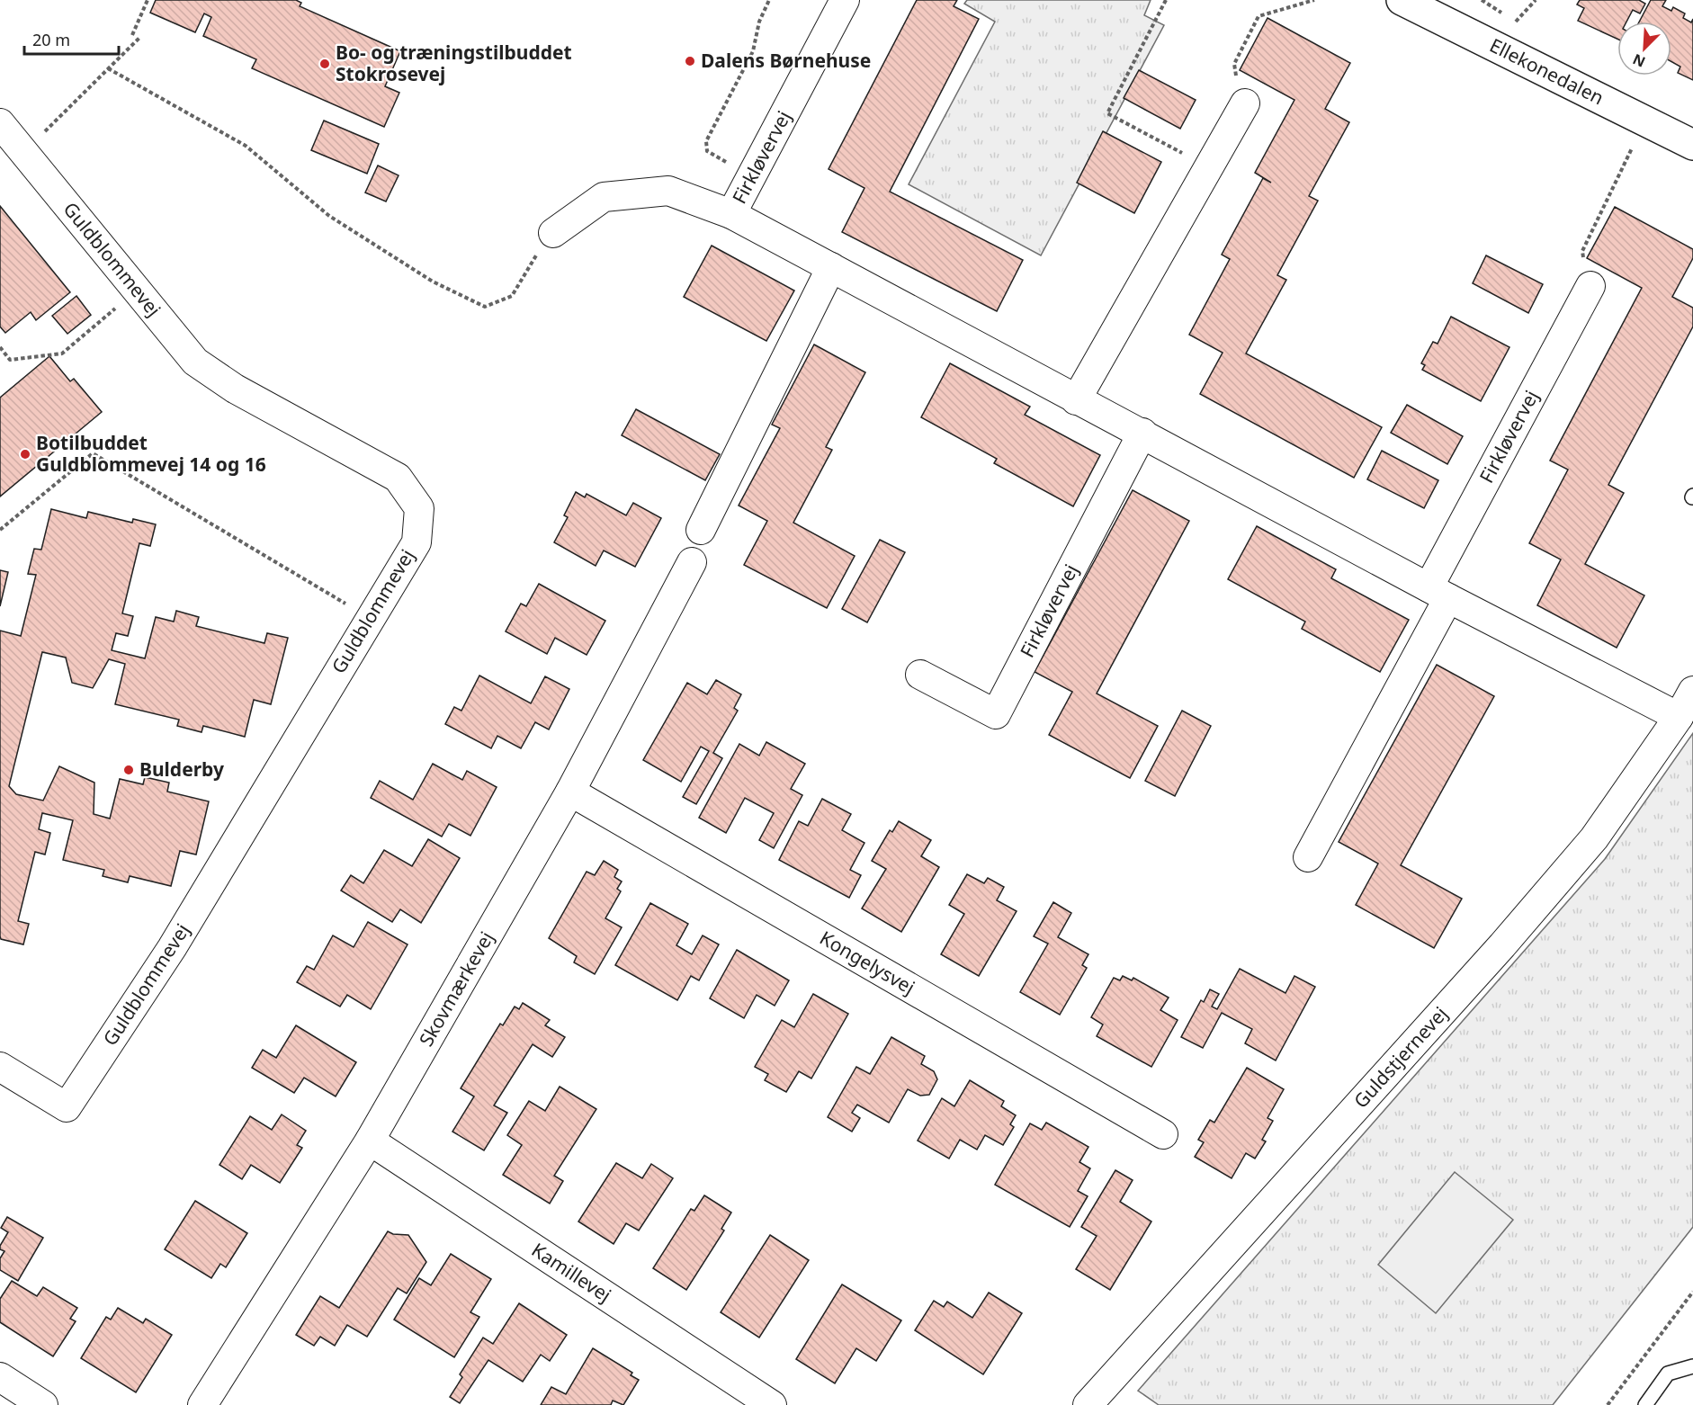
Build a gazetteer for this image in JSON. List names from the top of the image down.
{
  "streets": {
    "street": [
      "Ellekonedalen",
      "Firkløvervej",
      "Guldblommevej",
      "Kongelysvej",
      "Skovmærkevej",
      "Guldstjernevej",
      "Kamillevej"
    ]
  },
  "crossings": [
    ["Firkløvervej", "Guldstjernevej"],
    ["Kongelysvej", "Skovmærkevej"],
    ["Skovmærkevej", "Kamillevej"]
  ],
  "places": [
    "Dalens Børnehuse",
    "Bo- og træningstilbuddet Stokrosevej",
    "Botilbuddet Guldblommevej 14 og 16",
    "Bulderby"
  ],
  "scale_bar": "20 m",
  "north": "bottom left"
}
